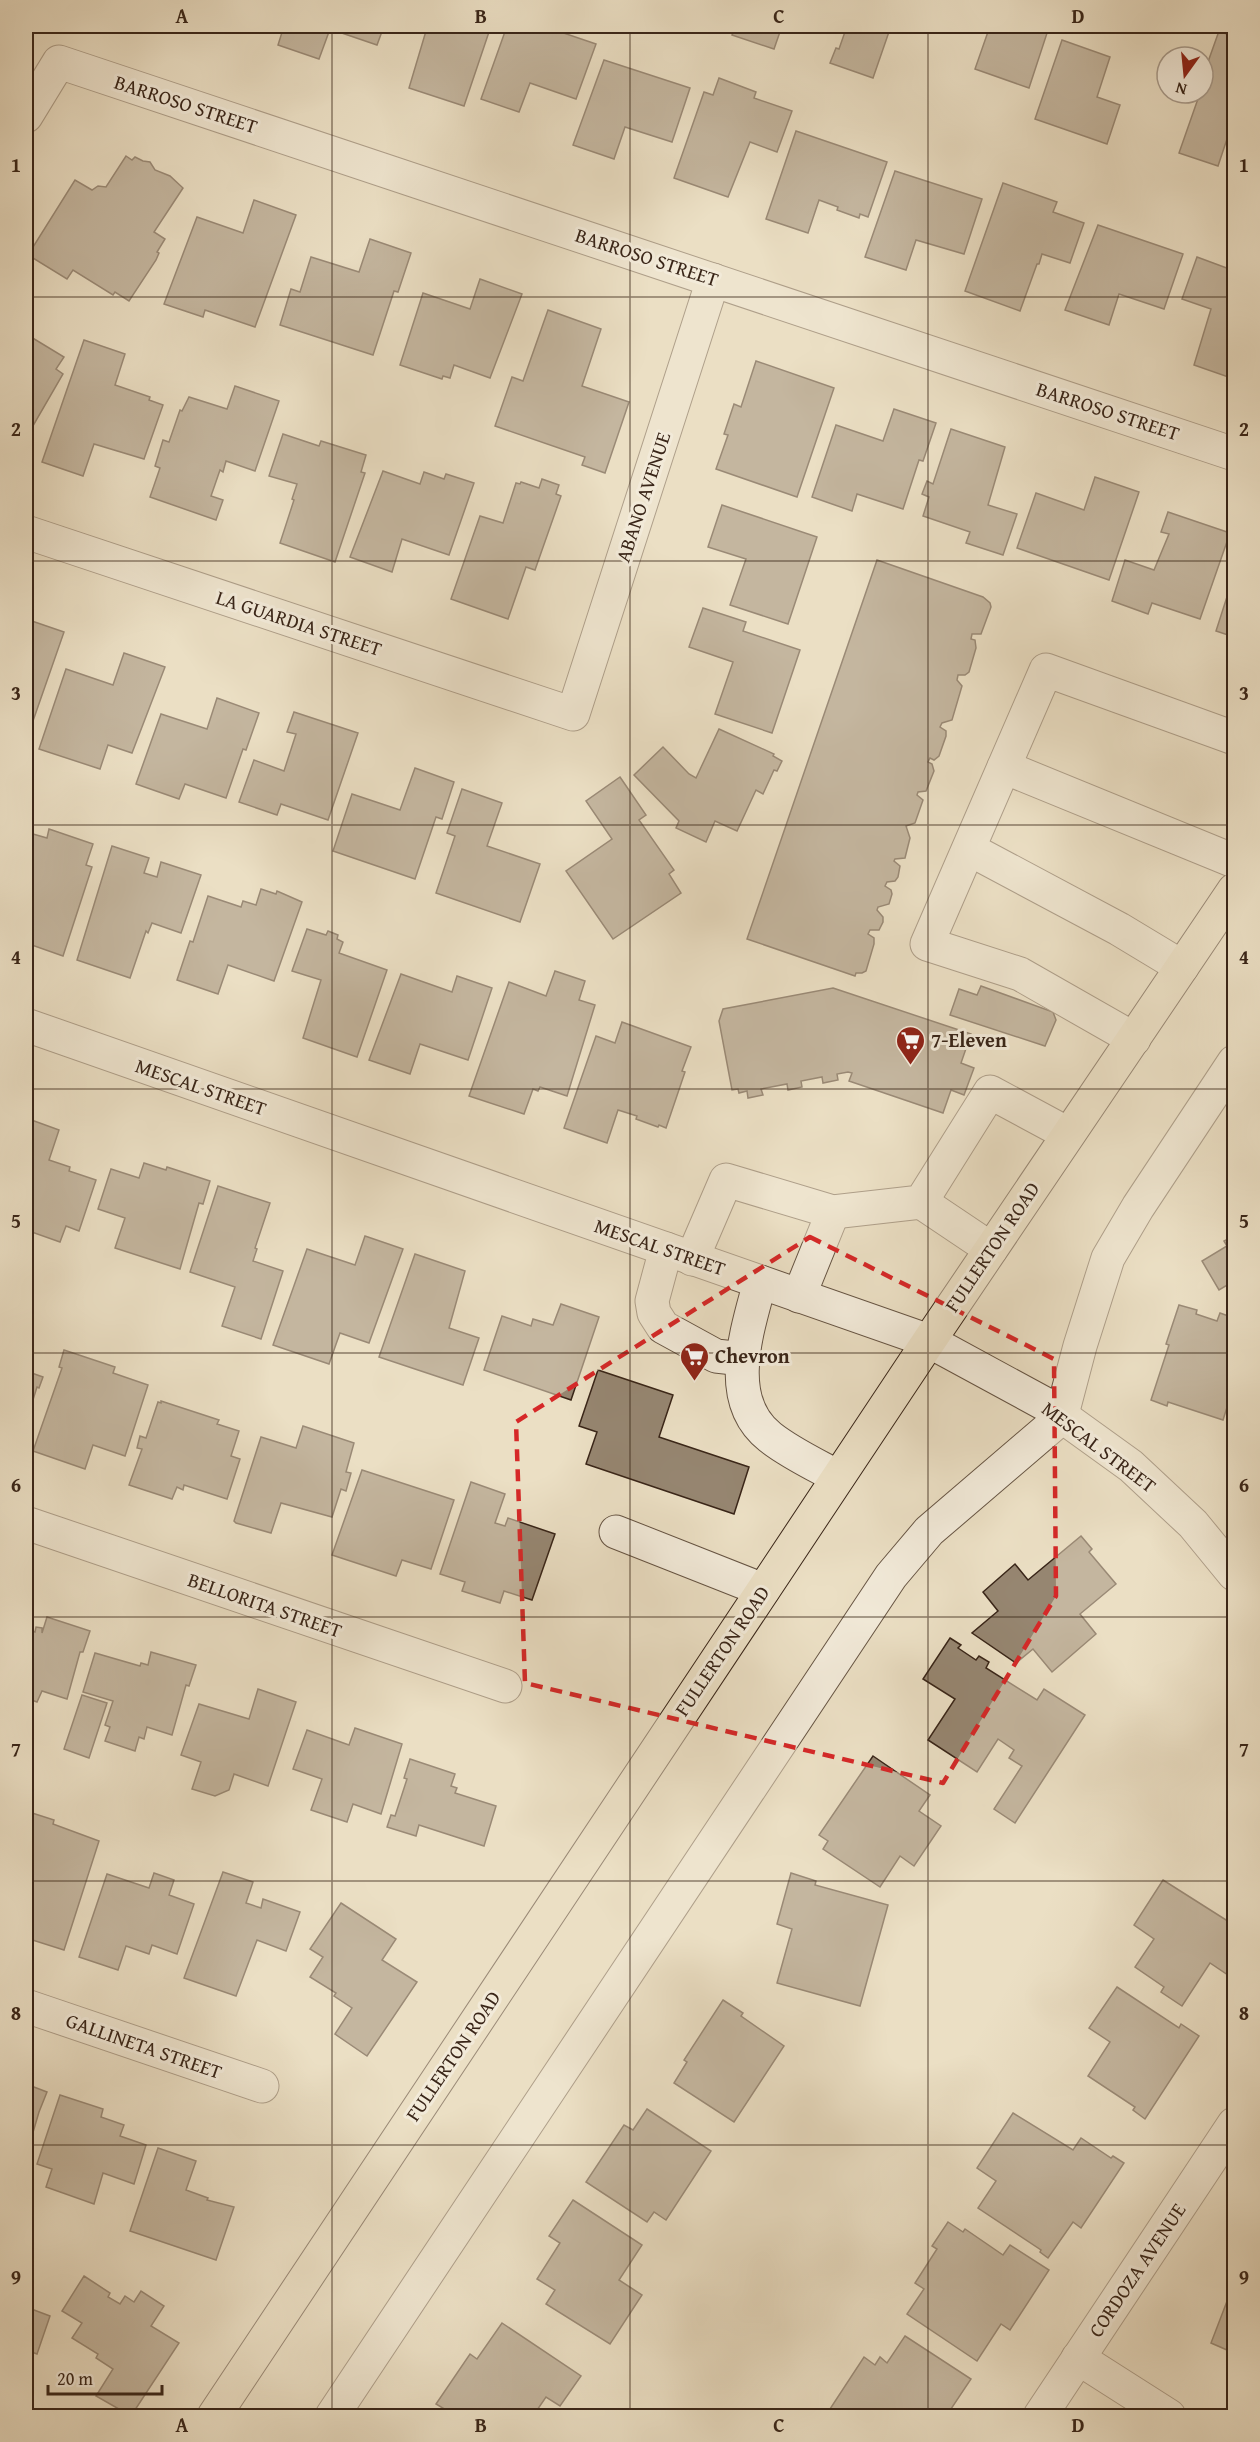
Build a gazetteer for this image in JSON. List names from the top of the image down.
{
  "streets": {
    "main road": ["FULLERTON ROAD"],
    "street": [
      "BARROSO STREET",
      "ABANO AVENUE",
      "LA GUARDIA STREET",
      "MESCAL STREET",
      "BELLORITA STREET",
      "GALLINETA STREET",
      "CORDOZA AVENUE"
    ]
  },
  "crossings": [
    ["BARROSO STREET", "ABANO AVENUE"],
    ["ABANO AVENUE", "LA GUARDIA STREET"],
    ["MESCAL STREET", "FULLERTON ROAD"]
  ],
  "places": {
    "supermarket": ["7-Eleven", "Chevron"]
  },
  "scale_bar": "20 m",
  "north": "bottom",
  "grid": {
    "columns": [
      "A",
      "B",
      "C",
      "D"
    ],
    "rows": [
      "1",
      "2",
      "3",
      "4",
      "5",
      "6",
      "7",
      "8",
      "9"
    ]
  }
}
